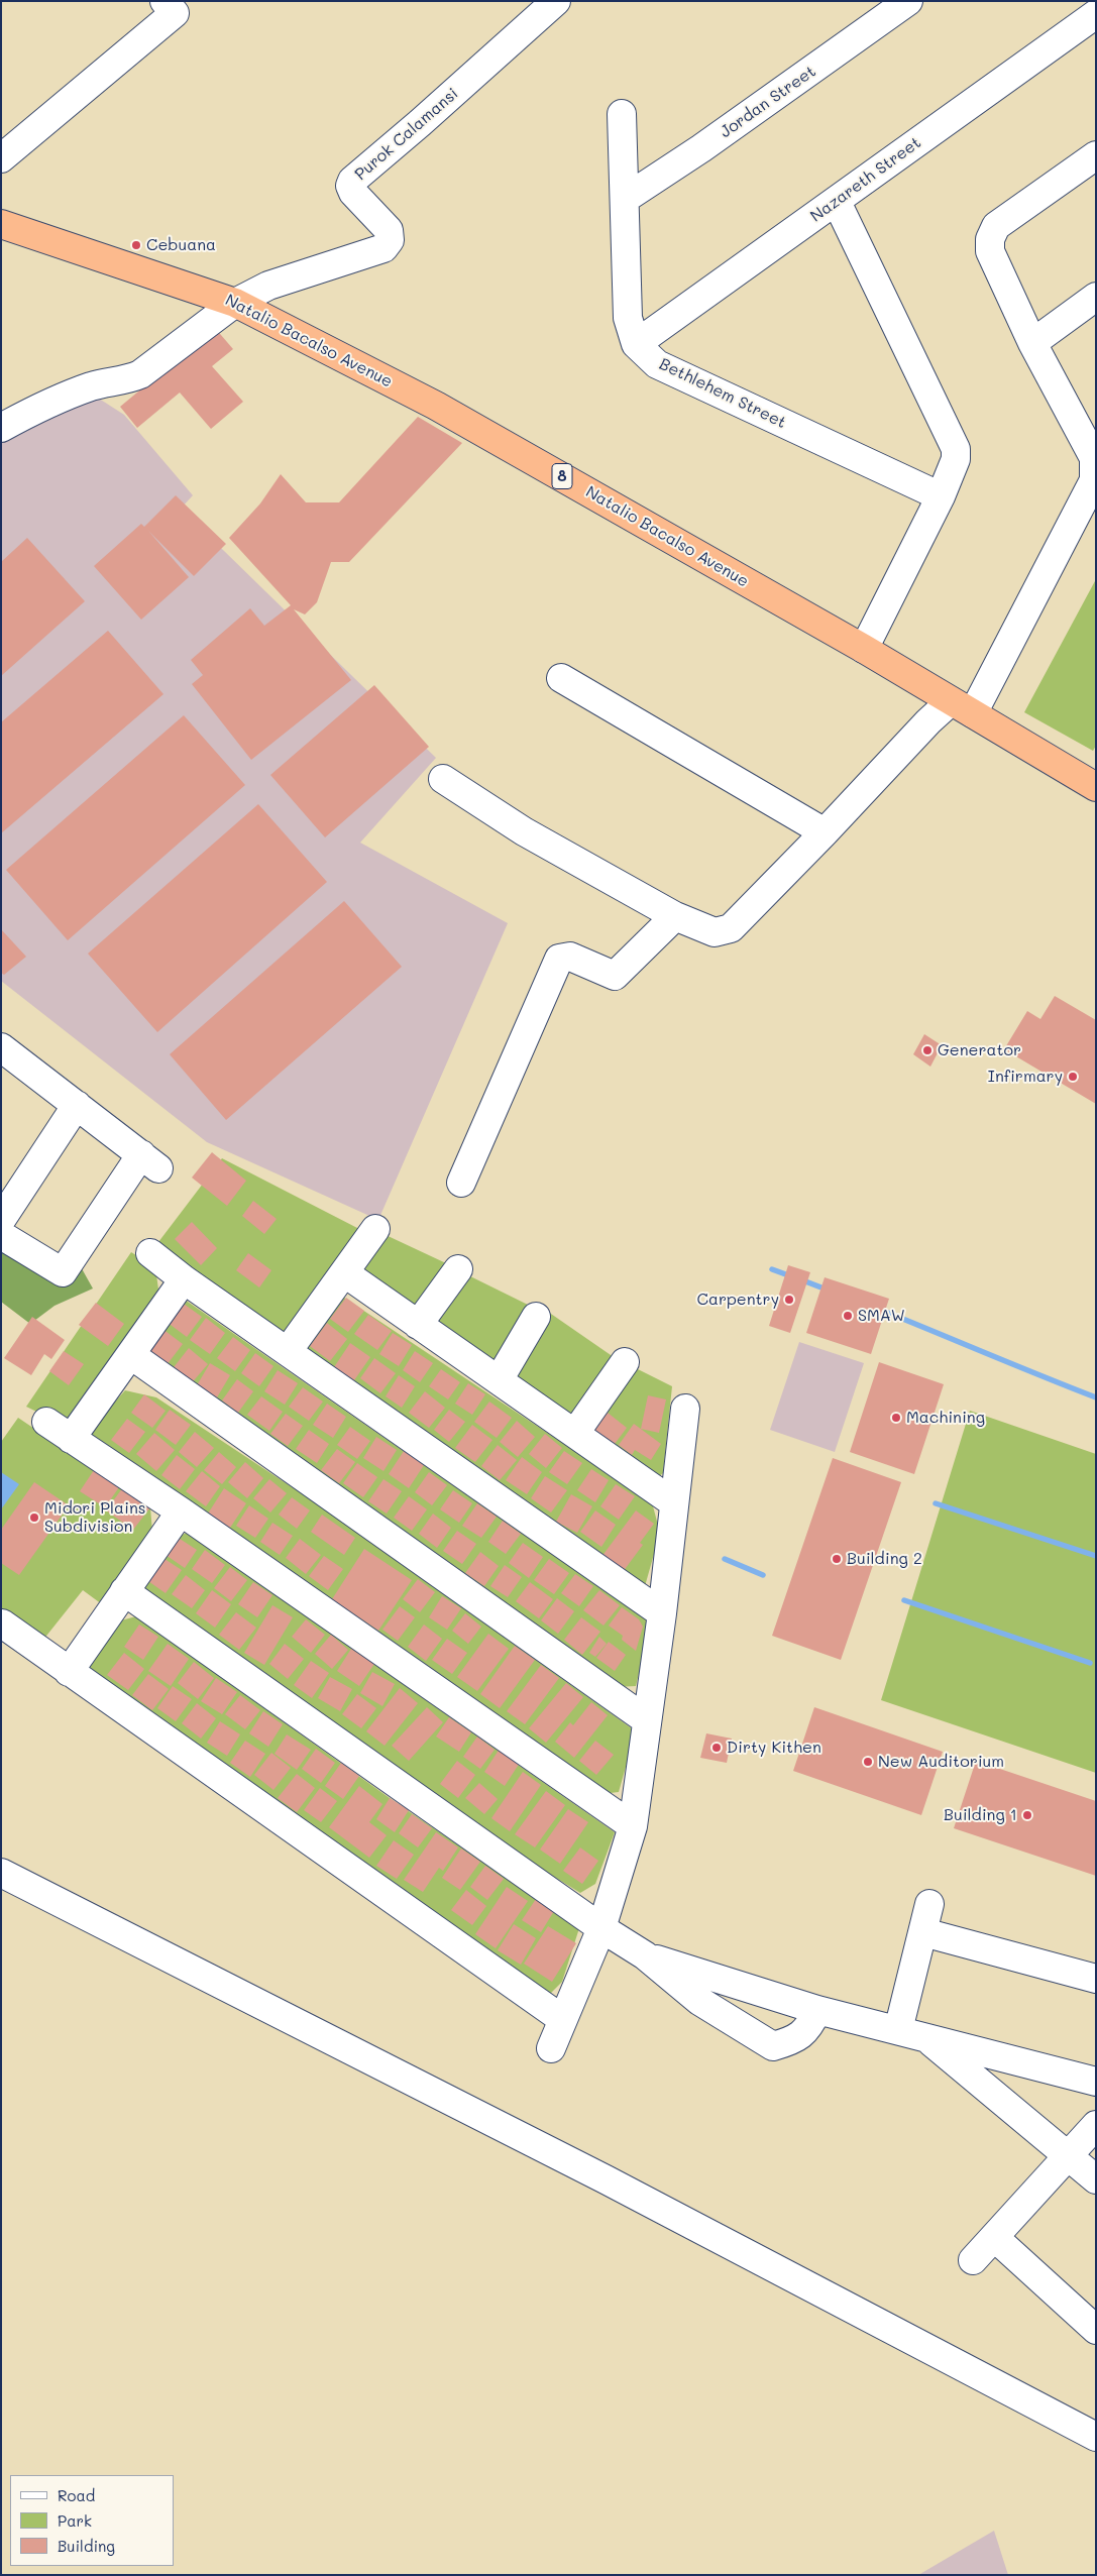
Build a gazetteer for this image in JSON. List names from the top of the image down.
{
  "streets": {
    "highway": ["Natalio Bacalso Avenue", "8"],
    "street": [
      "Jordan Street",
      "Purok Calamansi",
      "Nazareth Street",
      "Bethlehem Street"
    ]
  },
  "crossings": [
    ["Jordan Street", "Bethlehem Street"],
    ["Purok Calamansi", "Natalio Bacalso Avenue"],
    ["Nazareth Street", "Bethlehem Street"]
  ],
  "places": [
    "Cebuana",
    "Generator",
    "Infirmary",
    "Carpentry",
    "SMAW",
    "Machining",
    "Midori Plains Subdivision",
    "Building 2",
    "Dirty Kithen",
    "New Auditorium",
    "Building 1"
  ],
  "legend": ["Road", "Park", "Building"]
}
